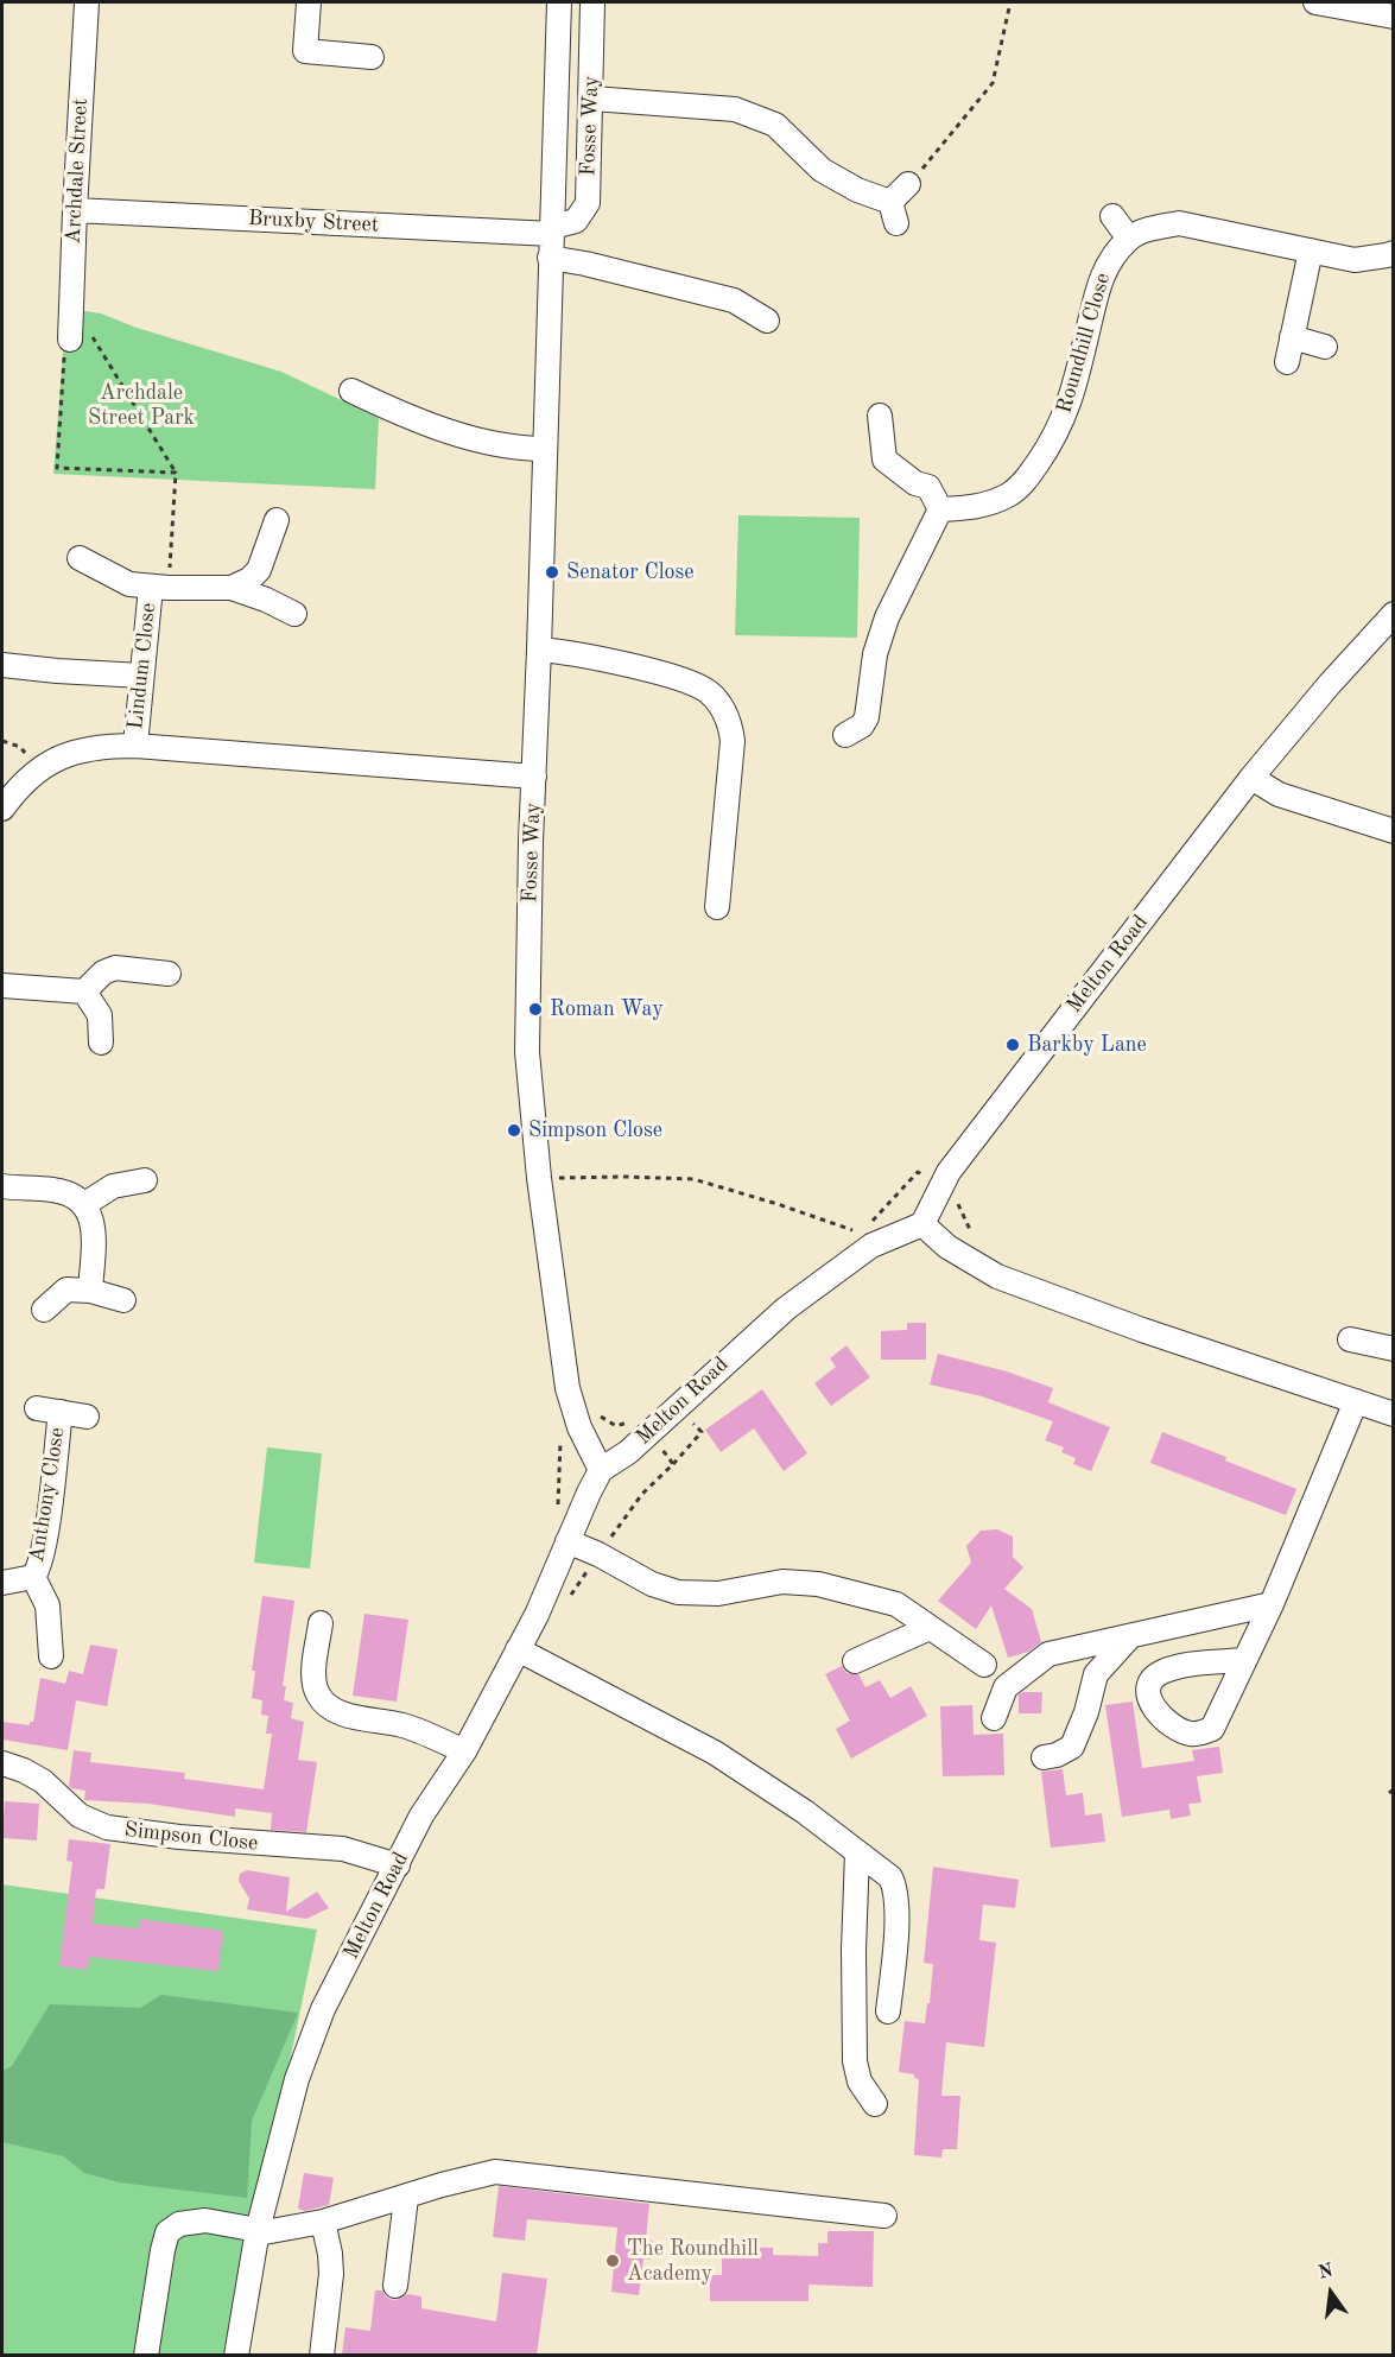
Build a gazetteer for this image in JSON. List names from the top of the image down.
{
  "streets": {
    "street": [
      "Fosse Way",
      "Archdale Street",
      "Bruxby Street",
      "Roundhill Close",
      "Lindum Close",
      "Melton Road",
      "Anthony Close",
      "Simpson Close"
    ]
  },
  "crossings": [
    ["Fosse Way", "Bruxby Street"],
    ["Fosse Way", "Melton Road"],
    ["Archdale Street", "Bruxby Street"],
    ["Melton Road", "Simpson Close"]
  ],
  "parks": ["Archdale Street Park"],
  "places": [
    "Senator Close",
    "Roman Way",
    "Barkby Lane",
    "Simpson Close",
    "The Roundhill Academy"
  ],
  "north": "top"
}
